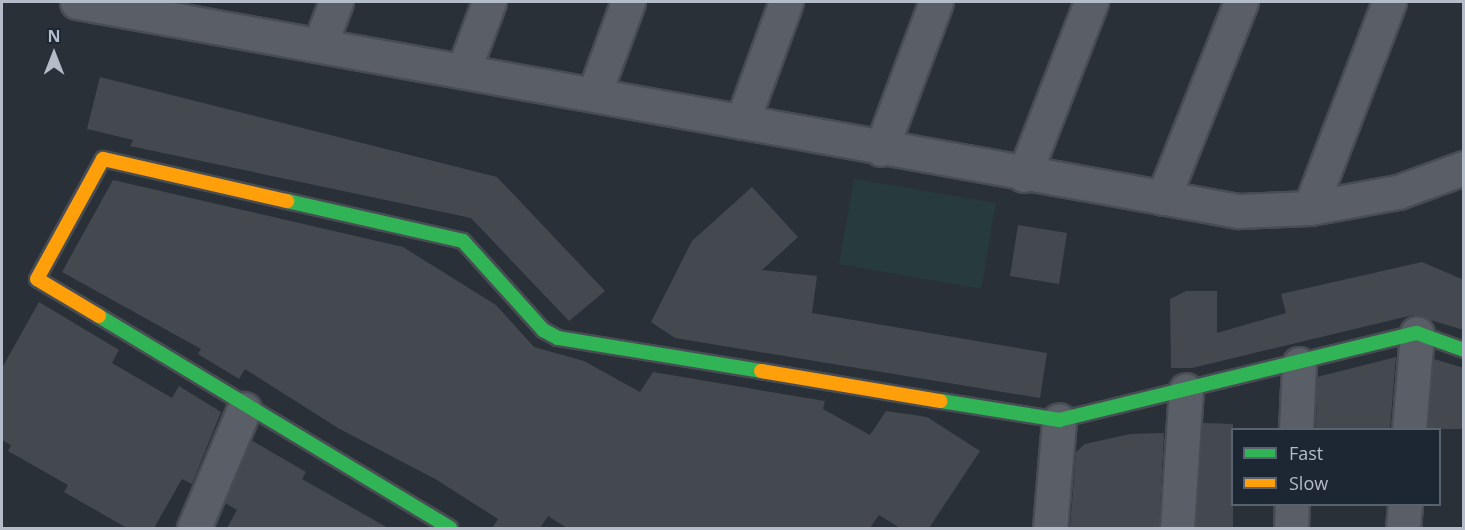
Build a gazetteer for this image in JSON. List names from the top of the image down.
{
  "legend": ["Fast", "Slow"],
  "north": "top"
}
